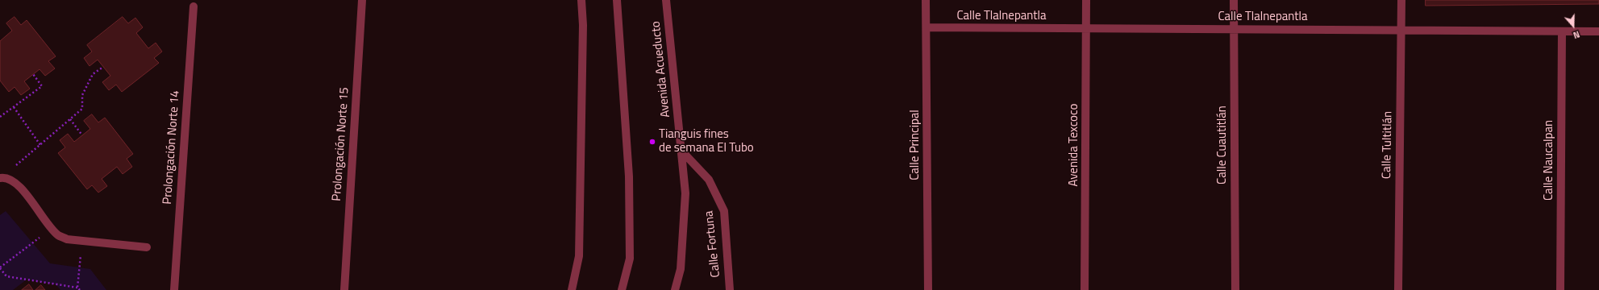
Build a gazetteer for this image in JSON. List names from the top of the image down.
{
  "streets": {
    "street": [
      "Calle Tlalnepantla",
      "Avenida Acueducto",
      "Prolongación Norte 15",
      "Calle Principal",
      "Avenida Texcoco",
      "Calle Cuautitlán",
      "Calle Tultitlán",
      "Prolongación Norte 14",
      "Calle Naucalpan",
      "Calle Fortuna"
    ]
  },
  "crossings": [
    ["Calle Tlalnepantla", "Calle Principal"],
    ["Calle Tlalnepantla", "Avenida Texcoco"],
    ["Calle Tlalnepantla", "Calle Cuautitlán"],
    ["Calle Tlalnepantla", "Calle Tultitlán"],
    ["Calle Tlalnepantla", "Calle Naucalpan"],
    ["Avenida Acueducto", "Calle Fortuna"]
  ],
  "places": ["Tianguis fines de semana El Tubo"],
  "north": "bottom"
}
